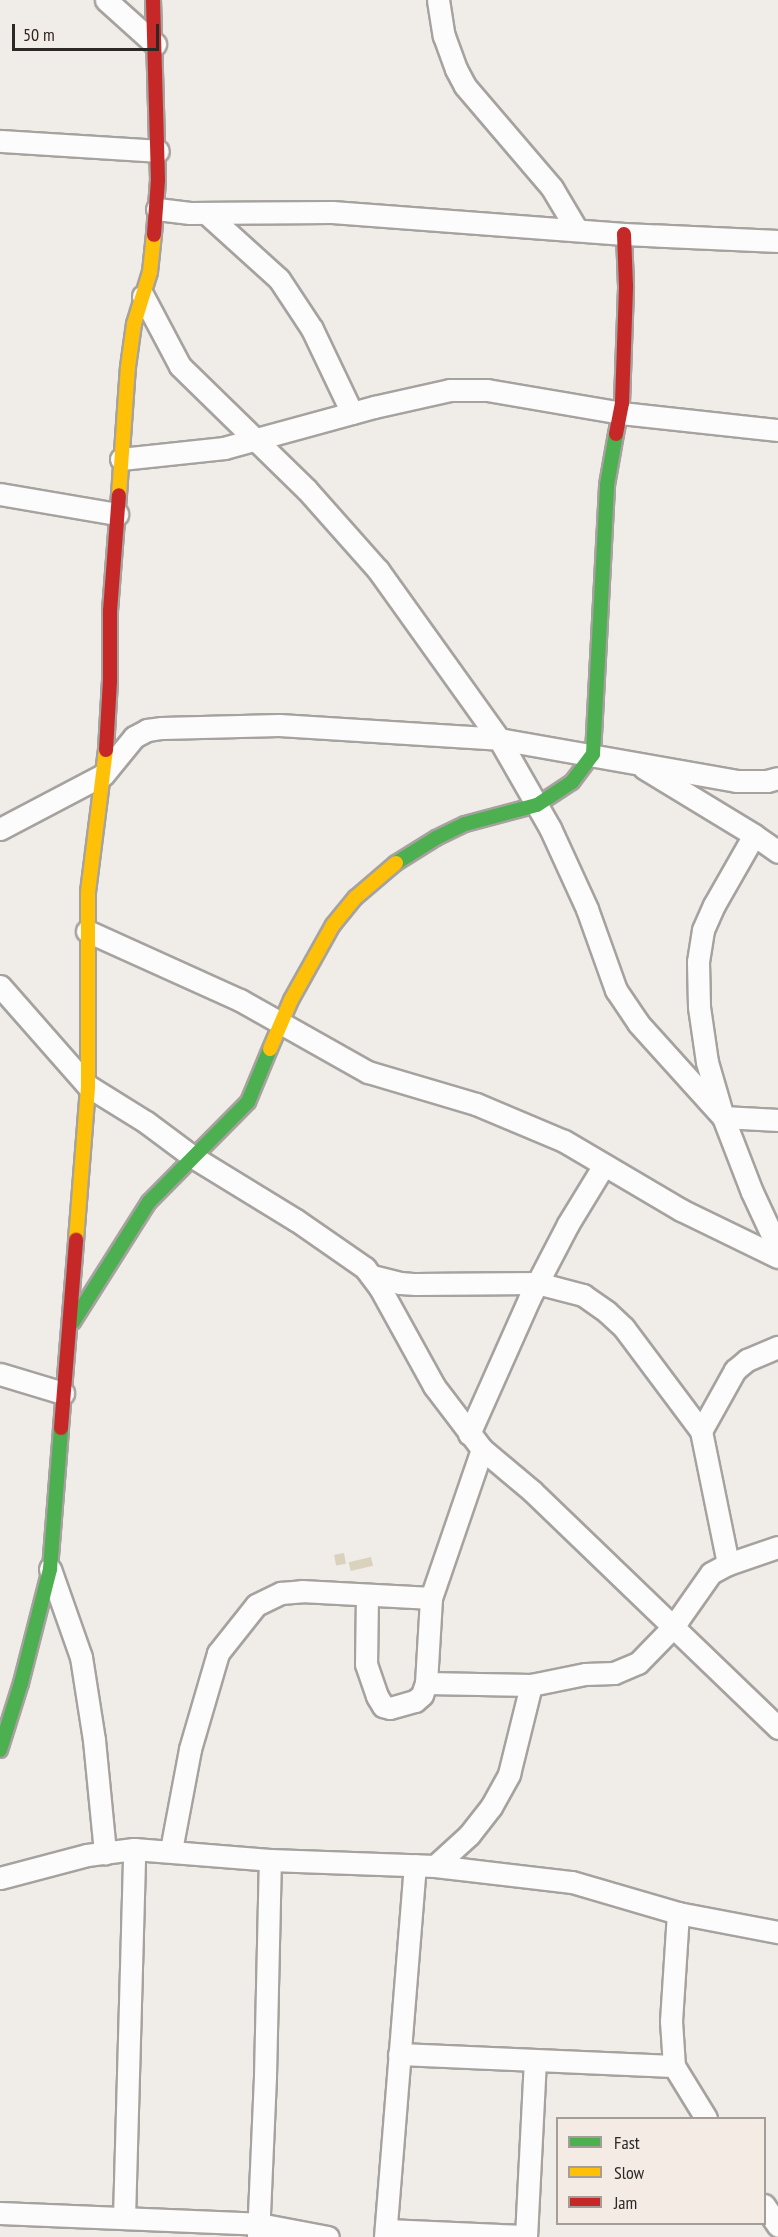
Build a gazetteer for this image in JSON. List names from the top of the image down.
{
  "legend": ["Fast", "Slow", "Jam"],
  "scale_bar": "50 m"
}
